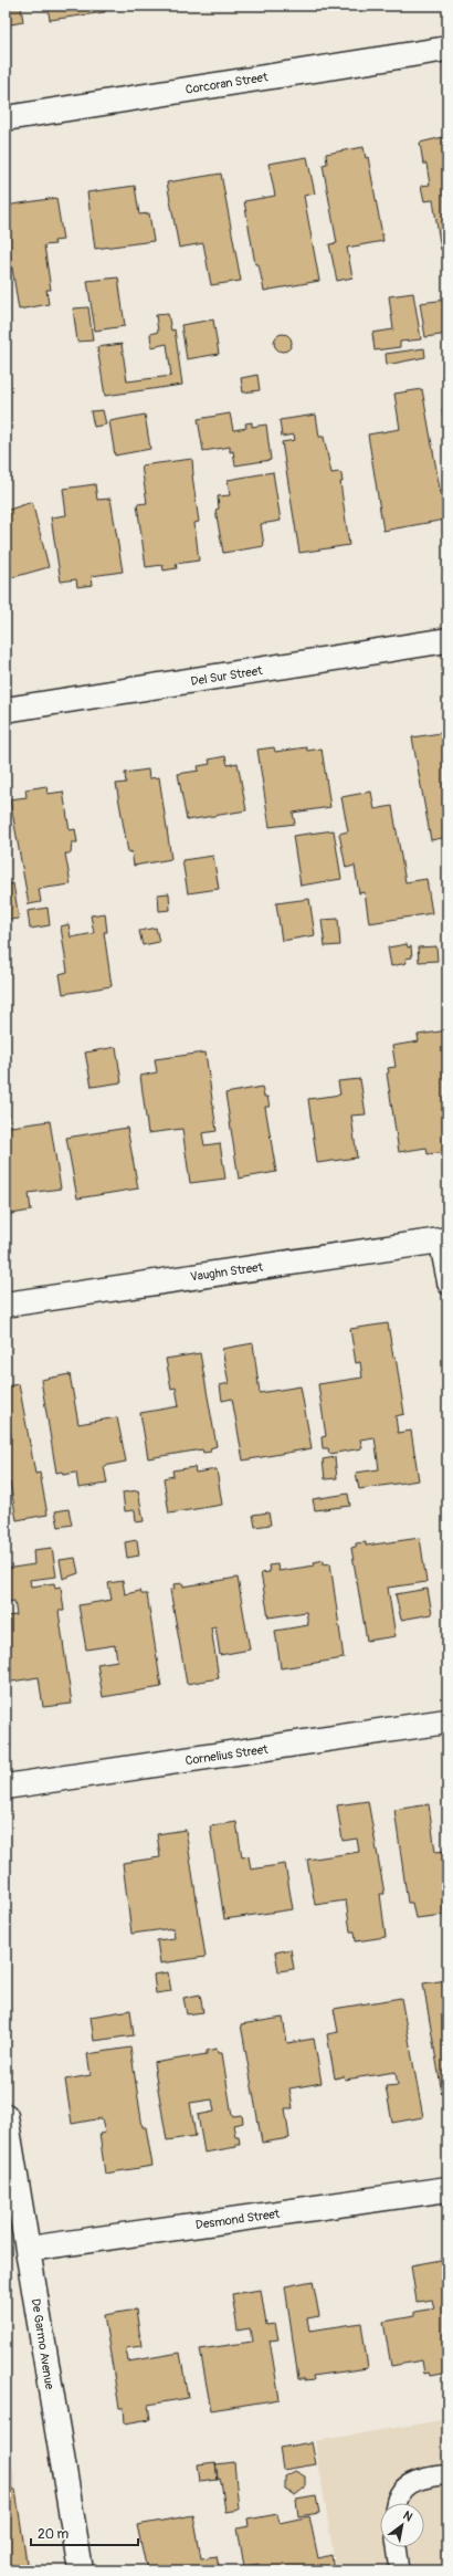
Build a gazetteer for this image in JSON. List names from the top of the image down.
{
  "streets": {
    "street": [
      "Corcoran Street",
      "Del Sur Street",
      "Vaughn Street",
      "Cornelius Street",
      "Desmond Street",
      "De Garmo Avenue"
    ]
  },
  "crossings": [
    ["Desmond Street", "De Garmo Avenue"]
  ],
  "scale_bar": "20 m",
  "north": "top right"
}
